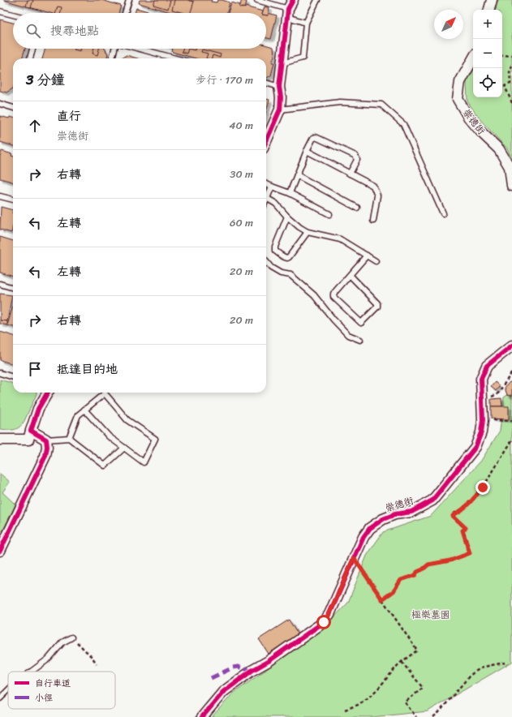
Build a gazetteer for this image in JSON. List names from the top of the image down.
{
  "streets": {
    "street": ["崇德街"]
  },
  "parks": ["極樂墓園"],
  "legend": ["自行車道", "小徑"],
  "north": "top right",
  "page": {
    "map_buttons": ["+", "−"],
    "search": "搜尋地點",
    "heading": ["3 分鐘", "步行 · 170 m"],
    "list": [
      ["直行", "崇德街", "40 m"],
      ["右轉", "30 m"],
      ["左轉", "60 m"],
      ["左轉", "20 m"],
      ["右轉", "20 m"],
      "抵達目的地"
    ]
  }
}
